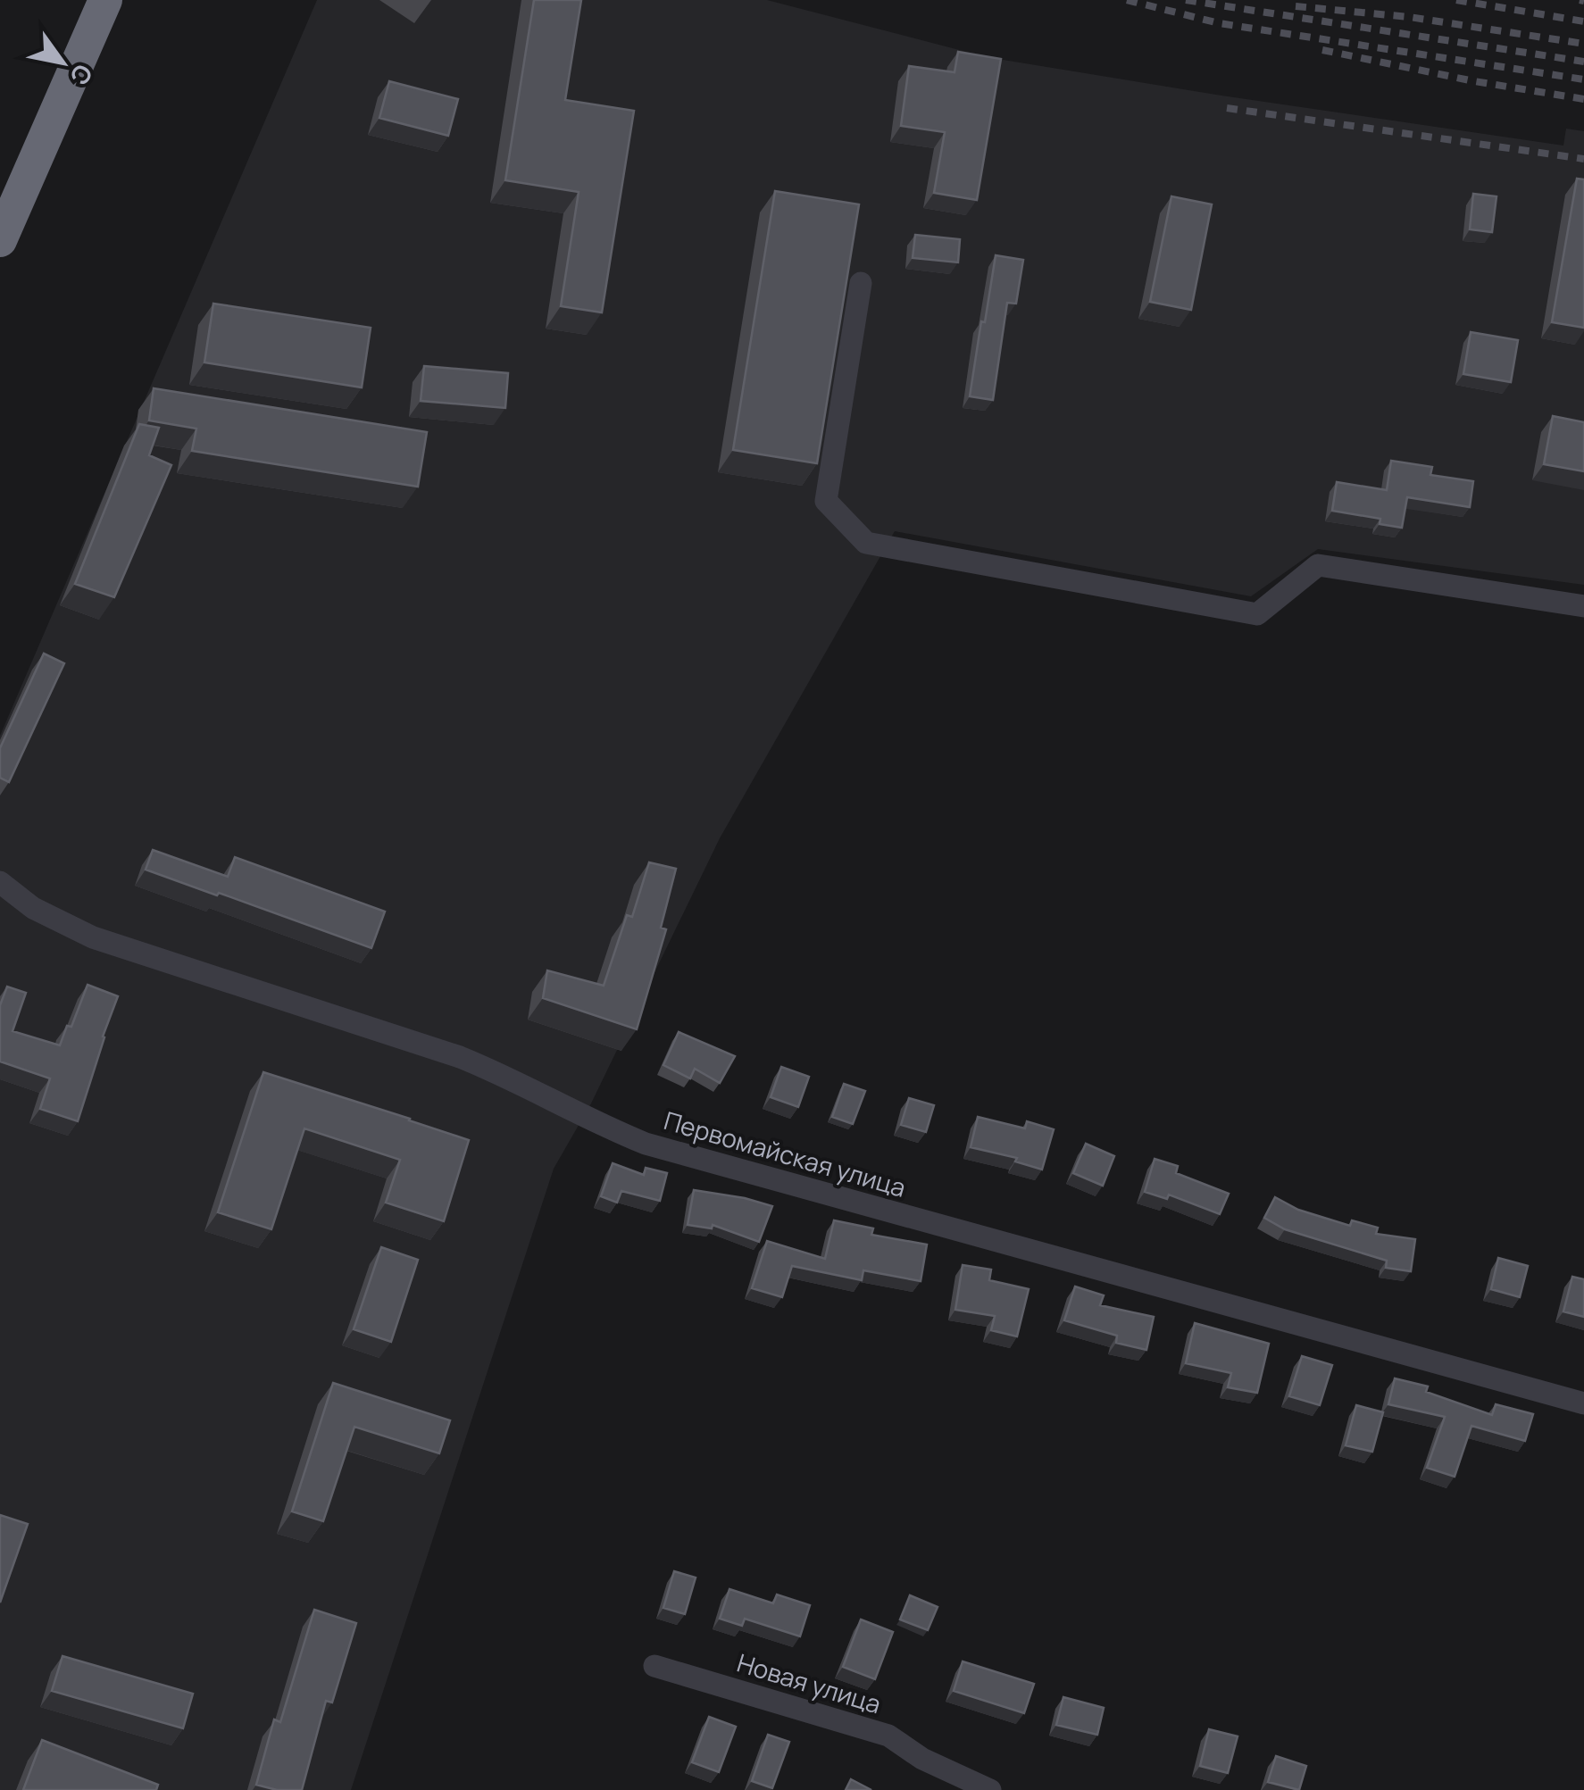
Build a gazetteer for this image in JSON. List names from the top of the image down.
{
  "streets": {
    "street": ["Первомайская улица", "Новая улица"]
  },
  "north": "bottom right"
}
